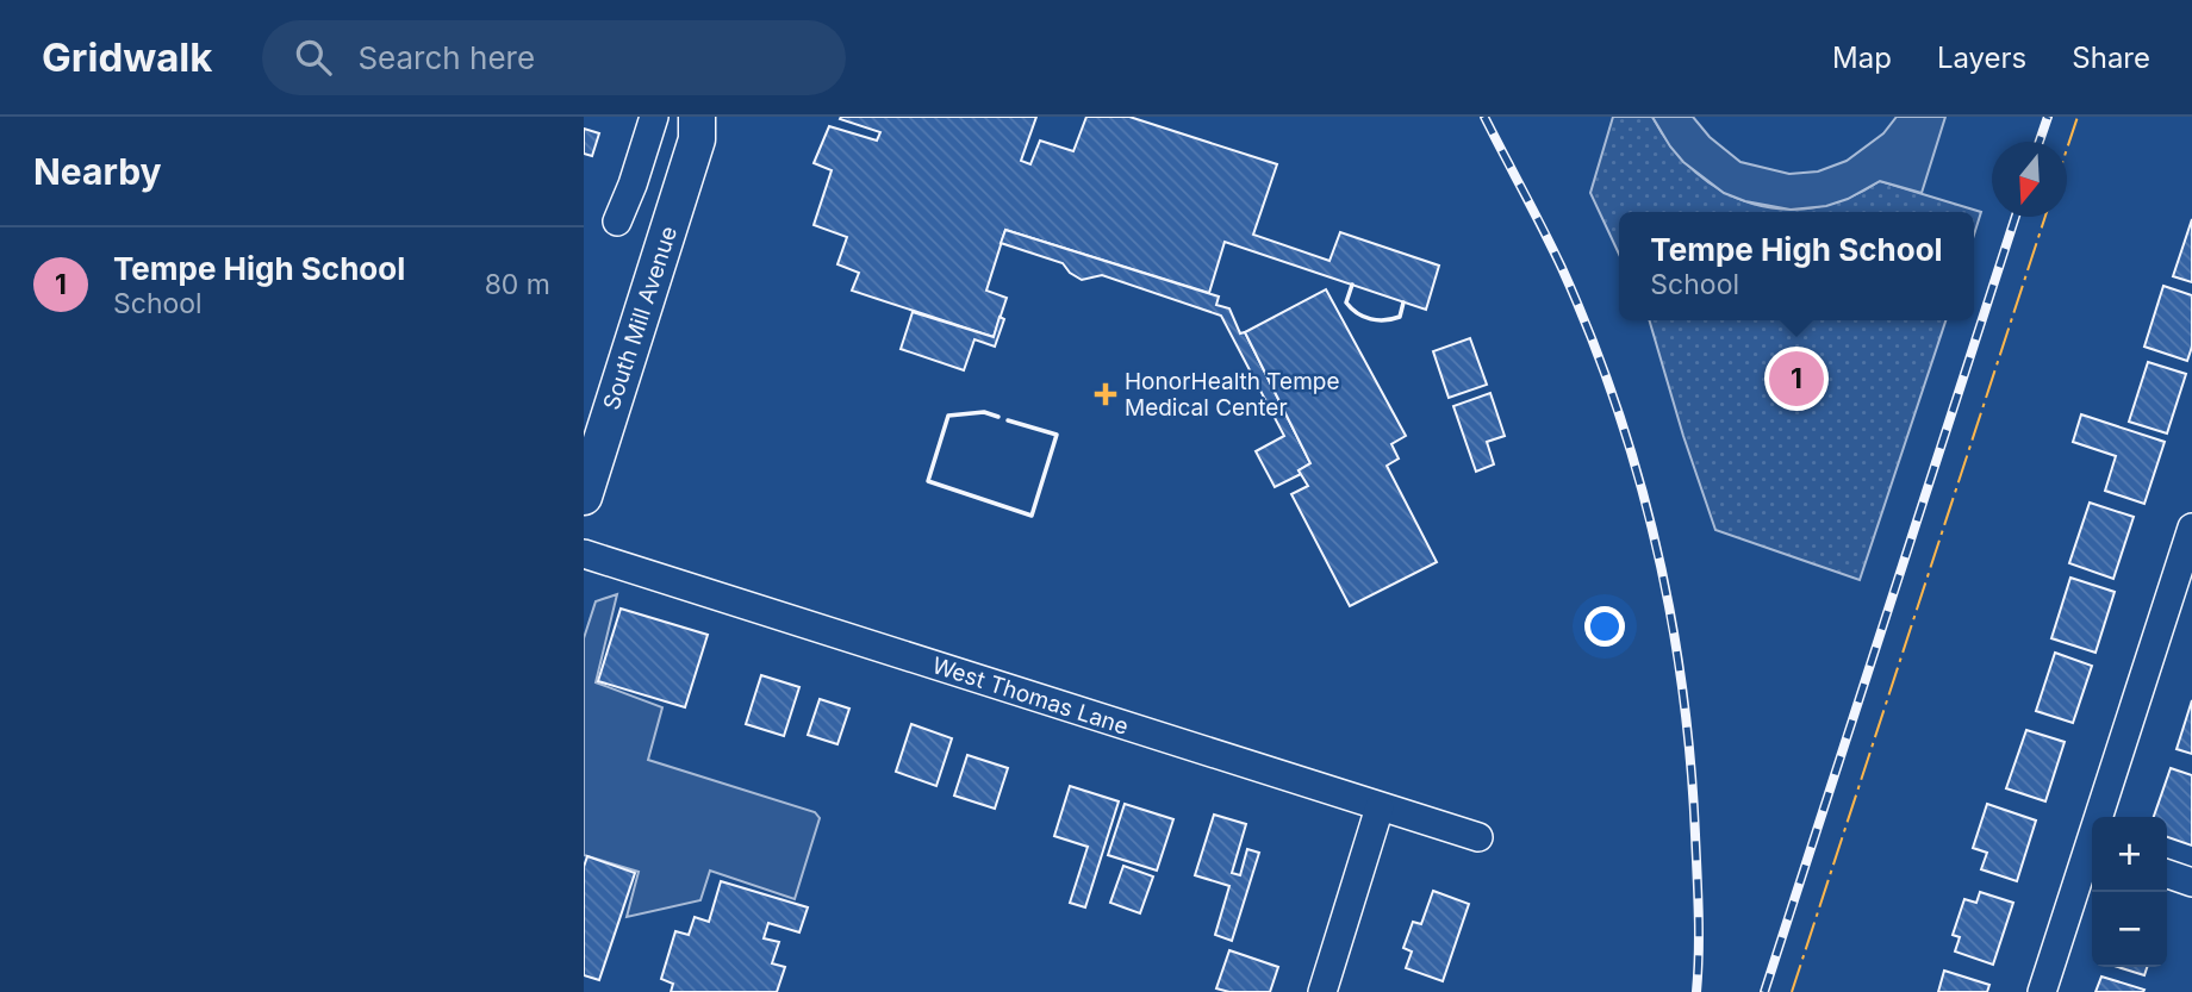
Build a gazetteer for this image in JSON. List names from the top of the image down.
{
  "streets": {
    "main road": ["South Mill Avenue"],
    "street": ["West Thomas Lane"]
  },
  "places": {
    "health": ["HonorHealth Tempe Medical Center"]
  },
  "north": "bottom",
  "page": {
    "header": "Gridwalk",
    "search": "Search here",
    "nav": ["Map", "Layers", "Share"],
    "heading": "Nearby",
    "popup": ["Tempe High School", "School"],
    "list": [
      {
        "mark": "1",
        "name": "Tempe High School",
        "note": "School",
        "value": "80 m"
      }
    ],
    "pins": "1",
    "map_buttons": ["+", "−"]
  }
}
